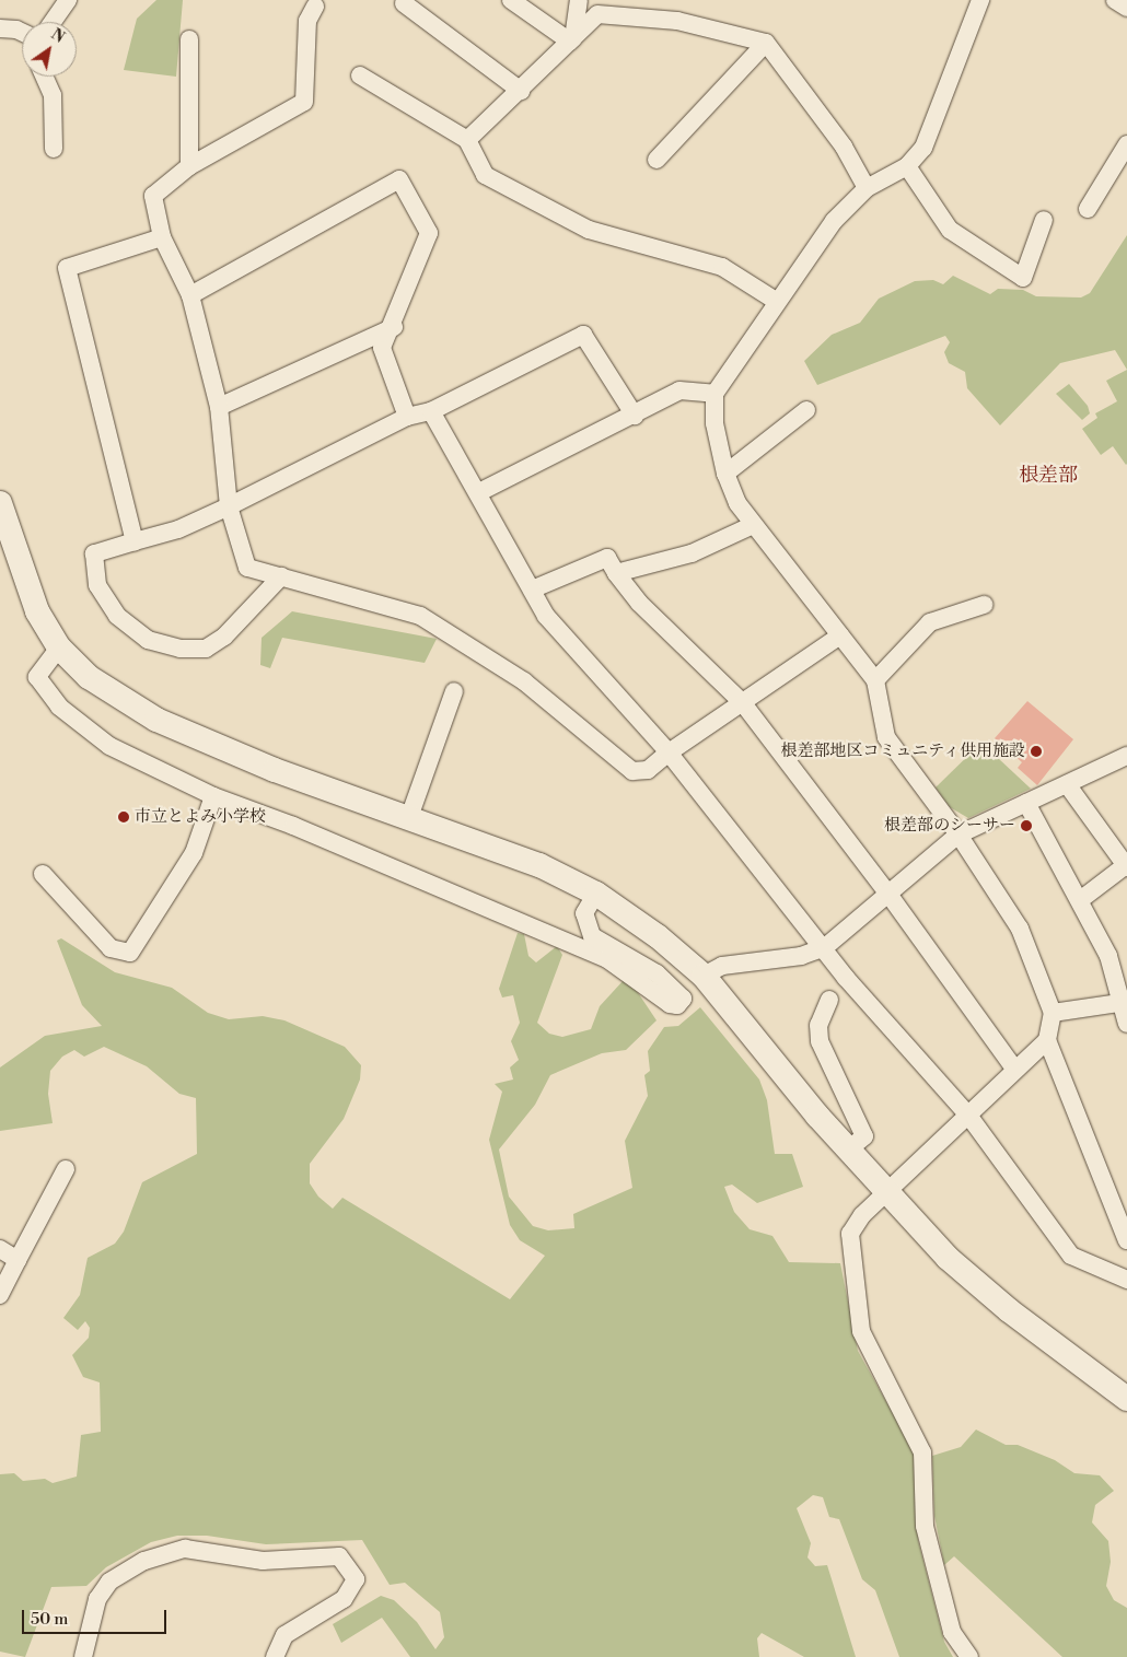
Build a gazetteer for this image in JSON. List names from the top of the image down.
{
  "districts": ["根差部"],
  "places": ["根差部地区コミュニティ供用施設", "市立とよみ小学校", "根差部のシーサー"],
  "scale_bar": "50 m",
  "north": "top right"
}
